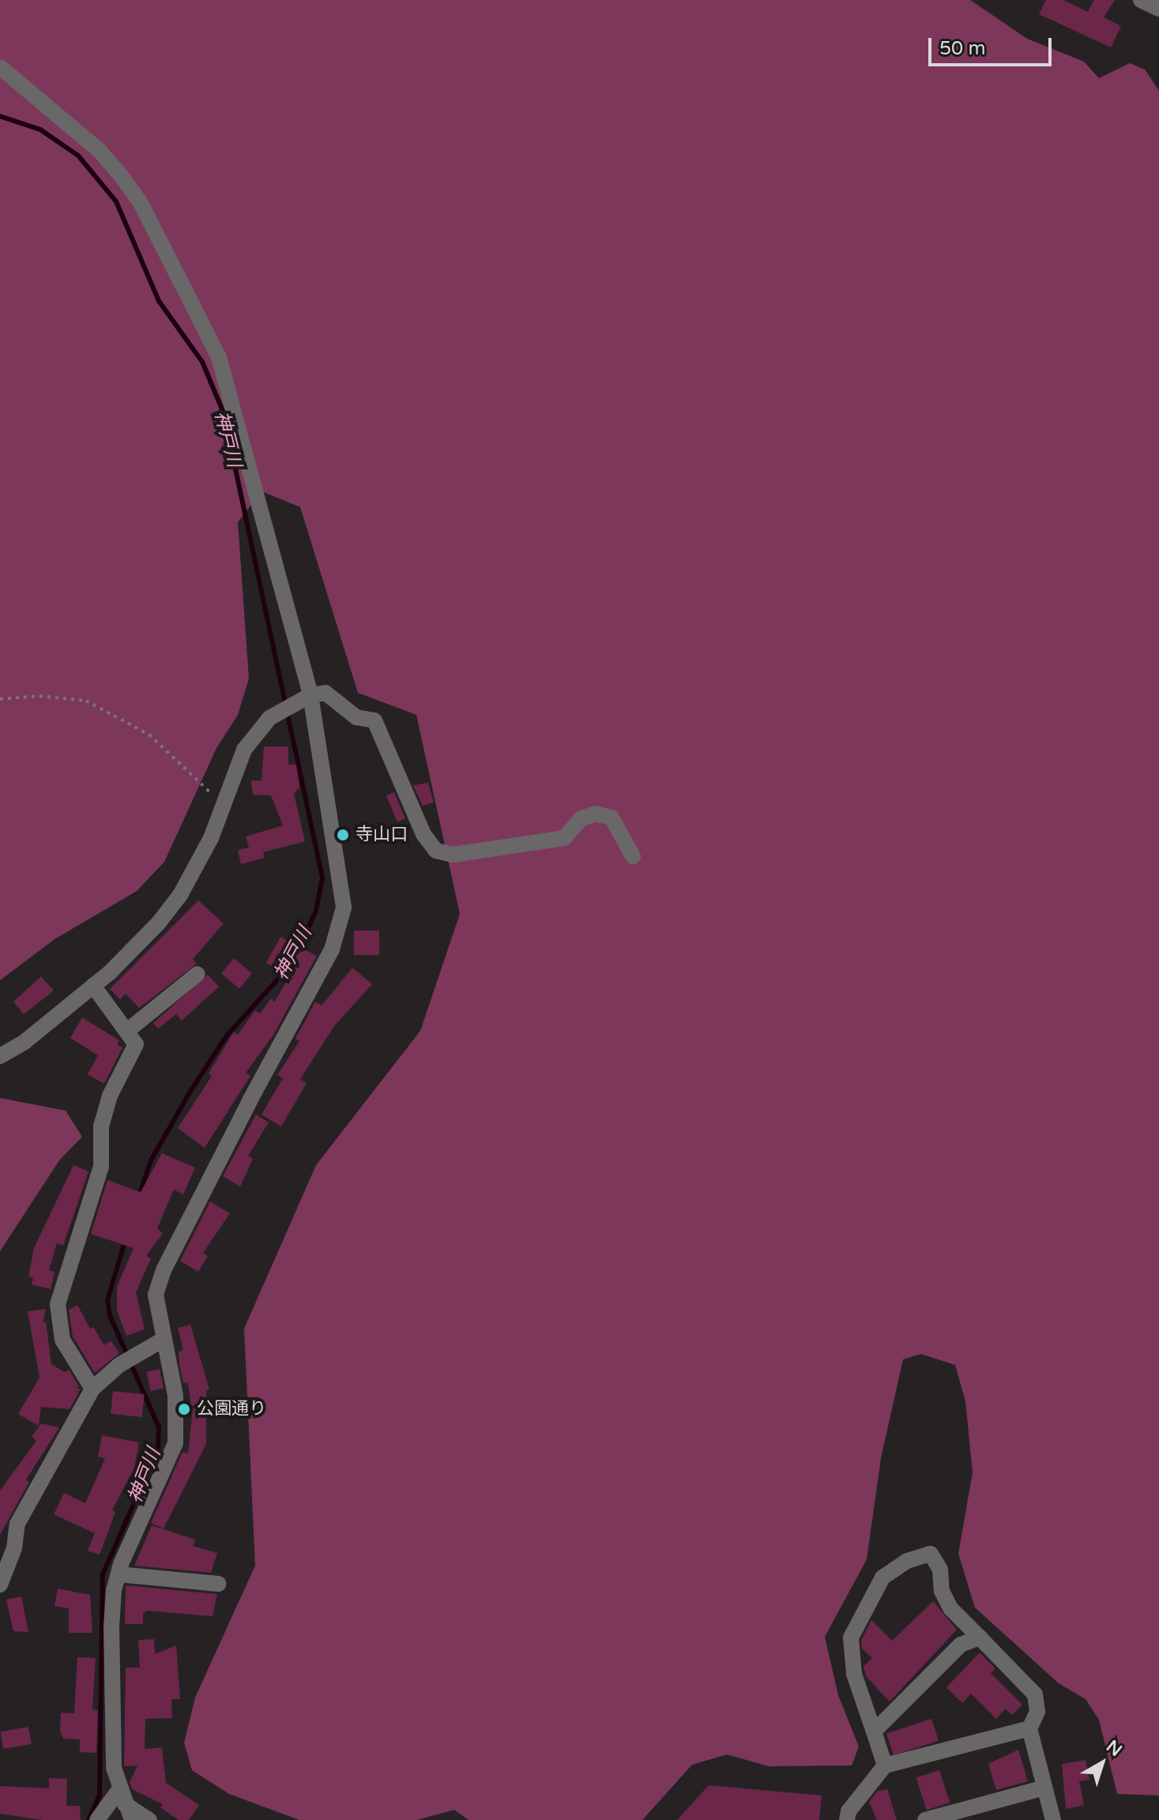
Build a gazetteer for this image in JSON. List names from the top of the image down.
{
  "water": ["神戸川"],
  "places": ["寺山口", "公園通り"],
  "scale_bar": "50 m",
  "north": "top right"
}
